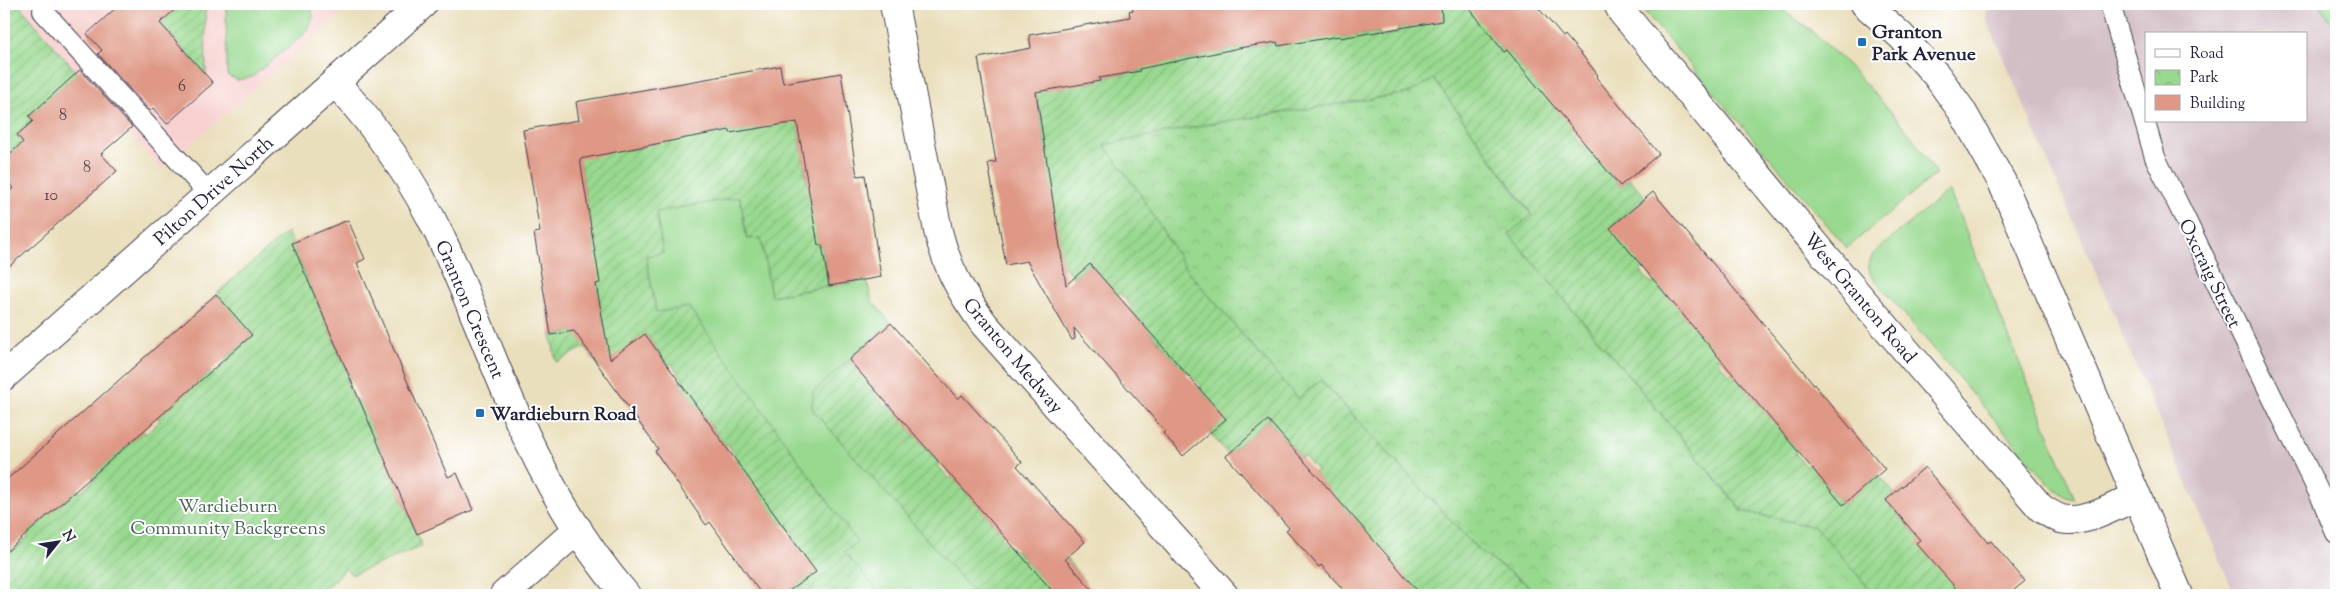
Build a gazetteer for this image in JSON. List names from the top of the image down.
{
  "streets": {
    "street": [
      "Pilton Drive North",
      "West Granton Road",
      "Granton Crescent",
      "Granton Medway"
    ],
    "lane": ["Oxcraig Street"]
  },
  "crossings": [
    ["Pilton Drive North", "Granton Crescent"]
  ],
  "parks": ["Wardieburn Community Backgreens"],
  "places": {
    "transit": ["Granton Park Avenue", "Wardieburn Road"]
  },
  "house_numbers": [
    "6",
    "8",
    "8",
    "10"
  ],
  "legend": ["Road", "Park", "Building"],
  "north": "top right"
}
